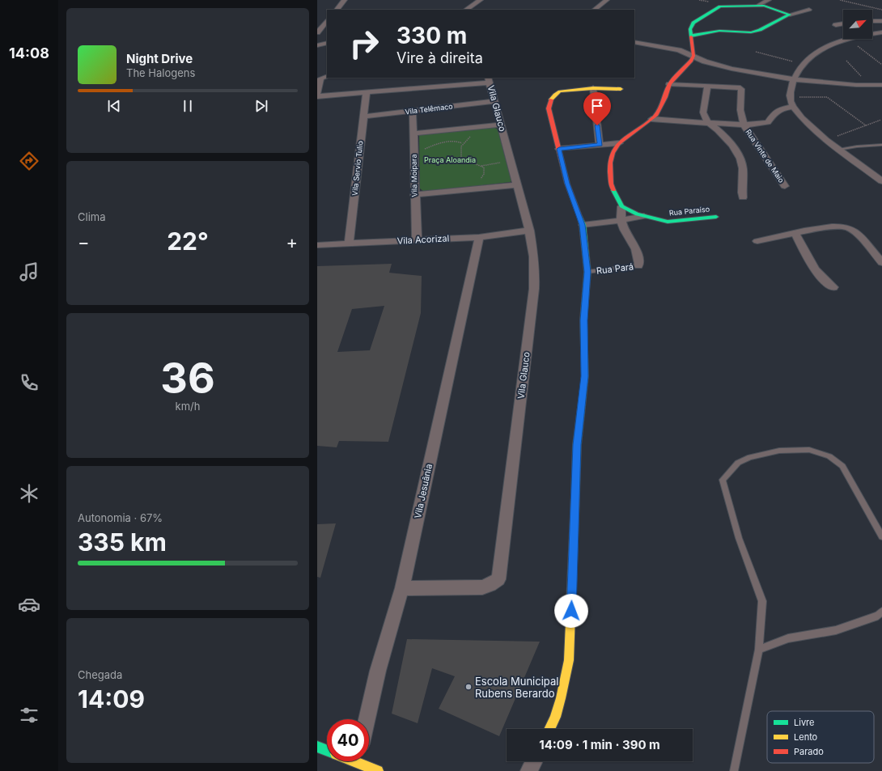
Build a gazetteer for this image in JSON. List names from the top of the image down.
{
  "streets": {
    "street": [
      "Vila Glauco",
      "Vila Telêmaco",
      "Rua Vinte de Maio",
      "Vila Servio Tulio",
      "Vila Moipara",
      "Rua Paraíso",
      "Vila Acorizal",
      "Rua Pará",
      "Vila Jesuânia"
    ]
  },
  "crossings": [
    ["Vila Glauco", "Vila Telêmaco"],
    ["Vila Glauco", "Vila Acorizal"],
    ["Vila Glauco", "Vila Jesuânia"],
    ["Vila Telêmaco", "Vila Servio Tulio"],
    ["Vila Telêmaco", "Vila Moipara"],
    ["Vila Servio Tulio", "Vila Acorizal"],
    ["Vila Moipara", "Vila Acorizal"],
    ["Rua Paraíso", "Rua Pará"],
    ["Vila Acorizal", "Vila Jesuânia"]
  ],
  "parks": ["Praça Aloandia"],
  "places": ["Escola Municipal Rubens Berardo"],
  "legend": ["Livre", "Lento", "Parado"],
  "north": "top right",
  "page": {
    "tabs": "14:08",
    "turn": ["330 m", "Vire à direita"],
    "song": ["Night Drive", "The Halogens"],
    "tile": [
      "Clima",
      ["36", "km/h"],
      ["Autonomia · 67%", "335 km"],
      ["Chegada", "14:09"]
    ],
    "heat": ["−", "22°", "+"],
    "limit": "40",
    "trip": "14:09 · 1 min · 390 m"
  }
}
